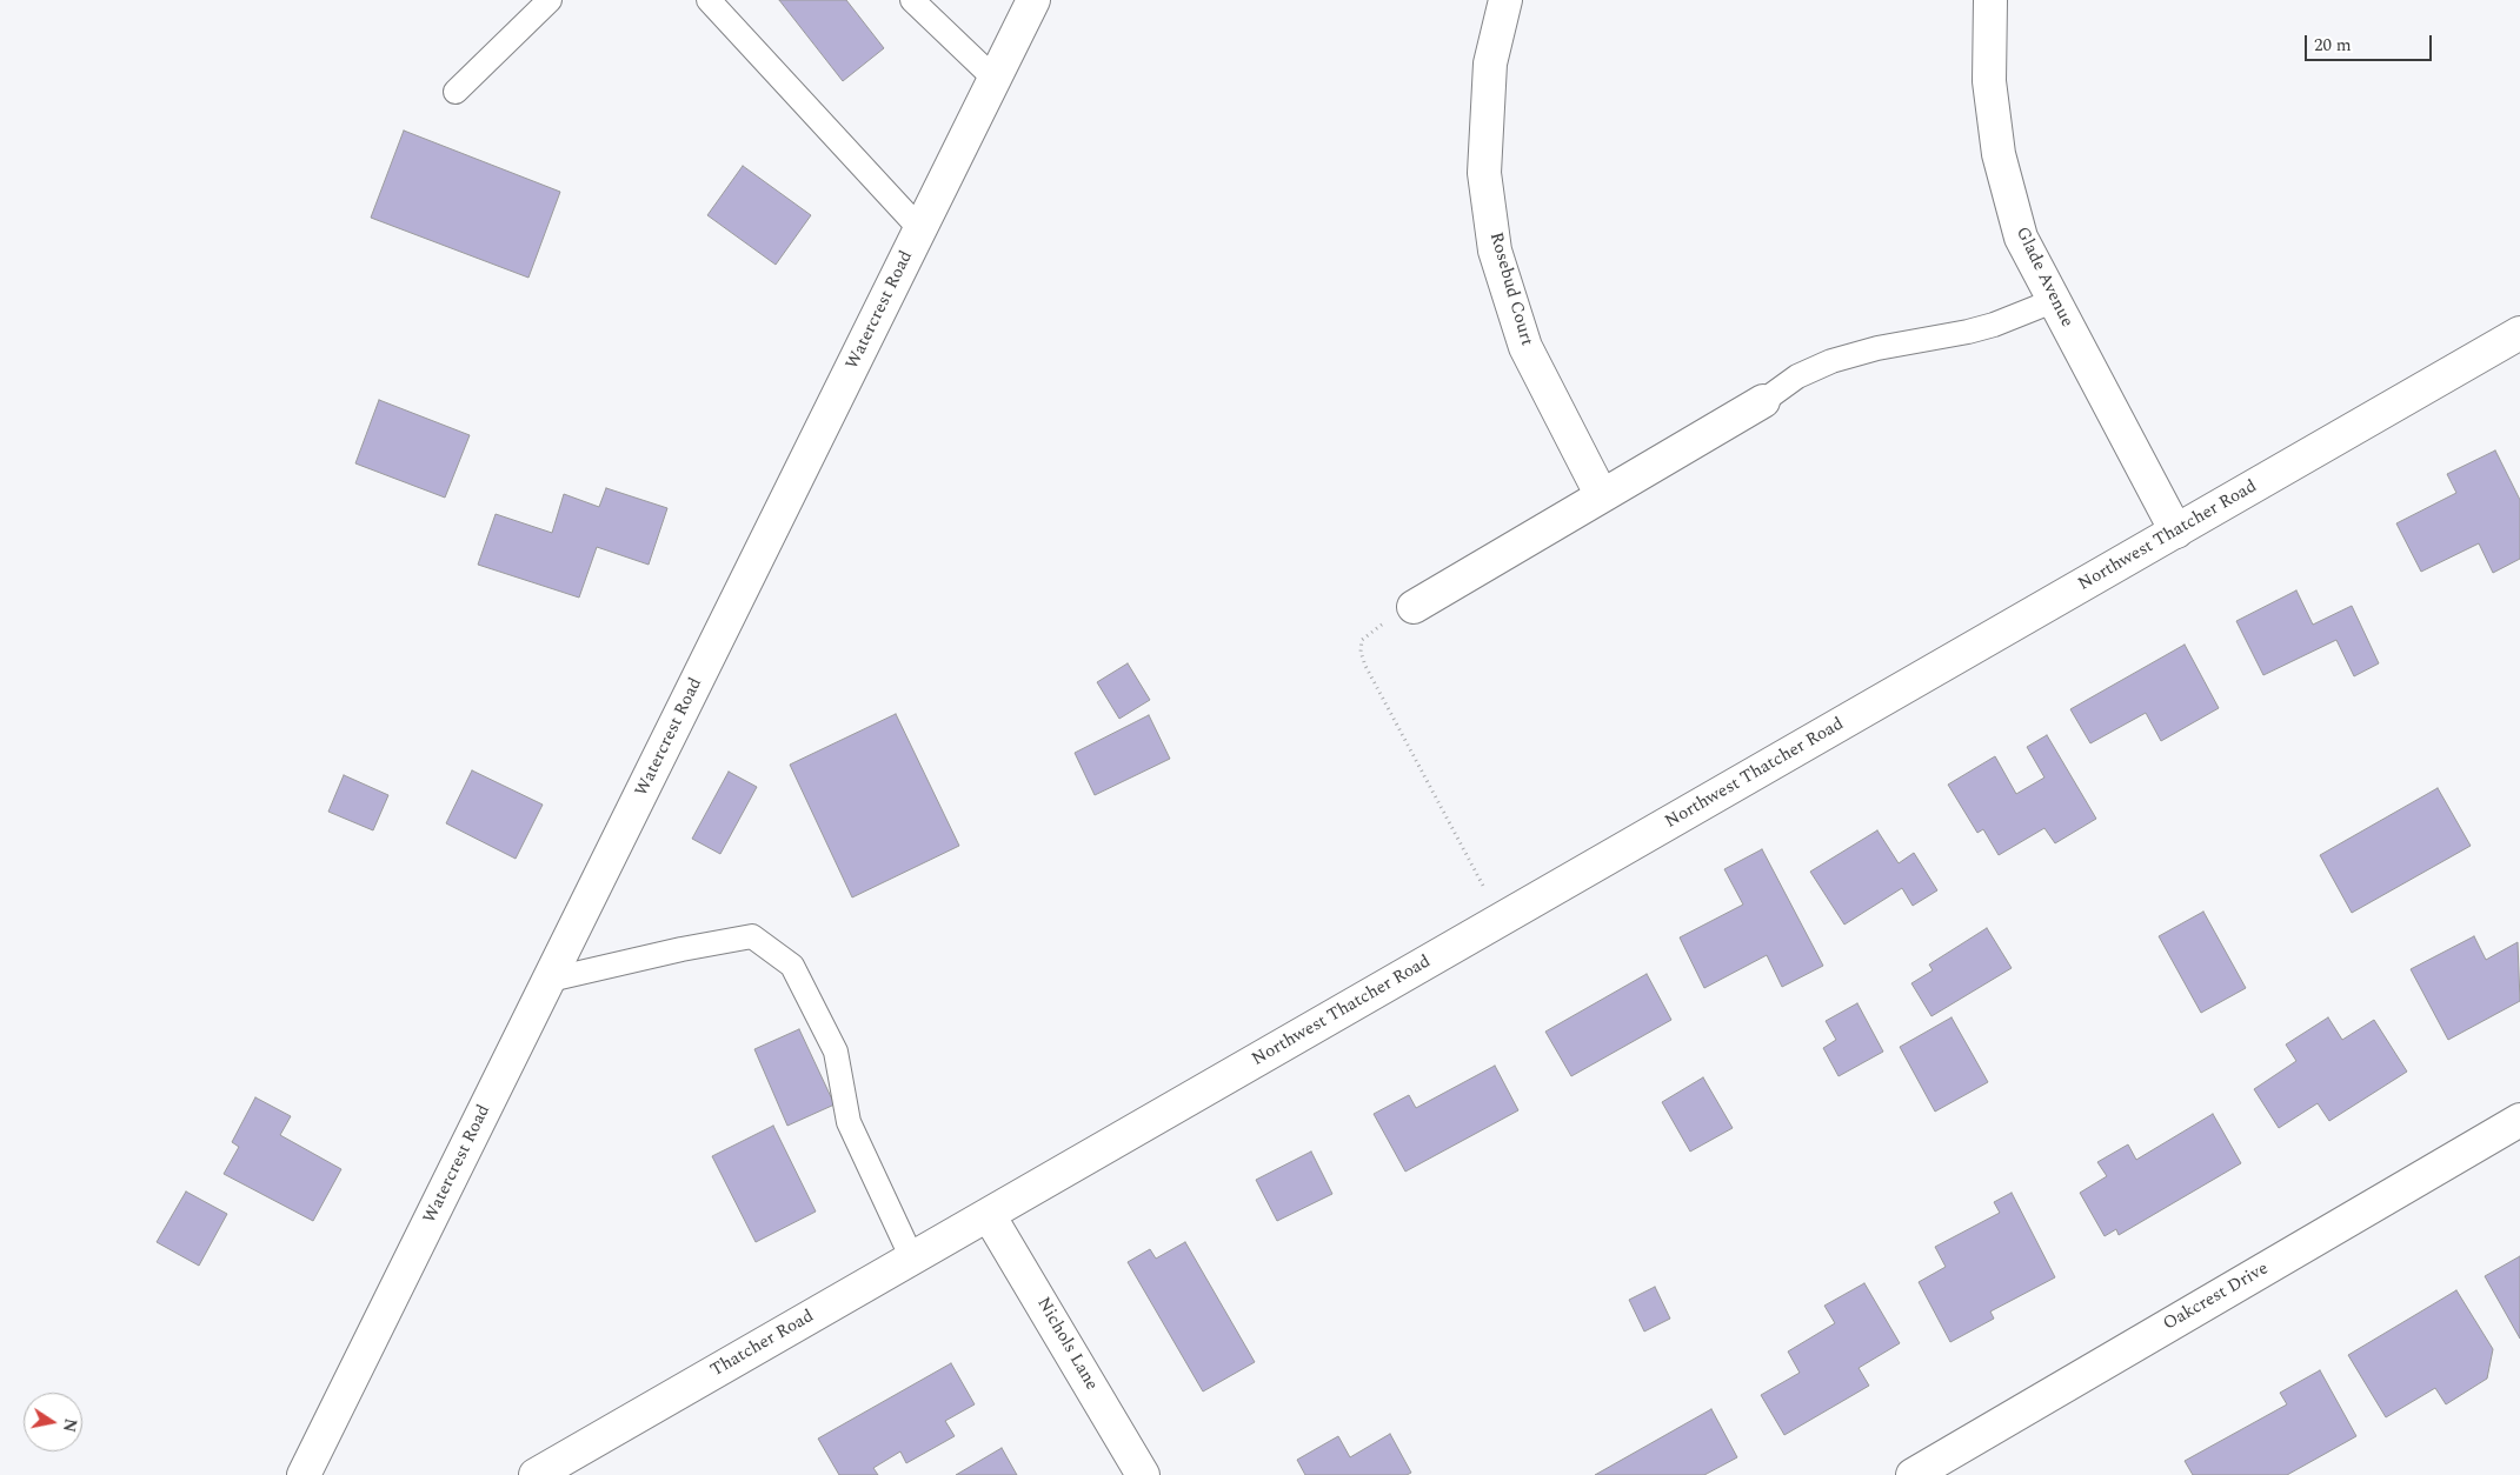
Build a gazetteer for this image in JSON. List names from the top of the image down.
{
  "streets": {
    "street": [
      "Glade Avenue",
      "Rosebud Court",
      "Watercrest Road",
      "Northwest Thatcher Road",
      "Oakcrest Drive",
      "Thatcher Road",
      "Nichols Lane"
    ]
  },
  "crossings": [
    ["Glade Avenue", "Northwest Thatcher Road"],
    ["Northwest Thatcher Road", "Thatcher Road"],
    ["Northwest Thatcher Road", "Nichols Lane"],
    ["Thatcher Road", "Nichols Lane"]
  ],
  "scale_bar": "20 m",
  "north": "right"
}
